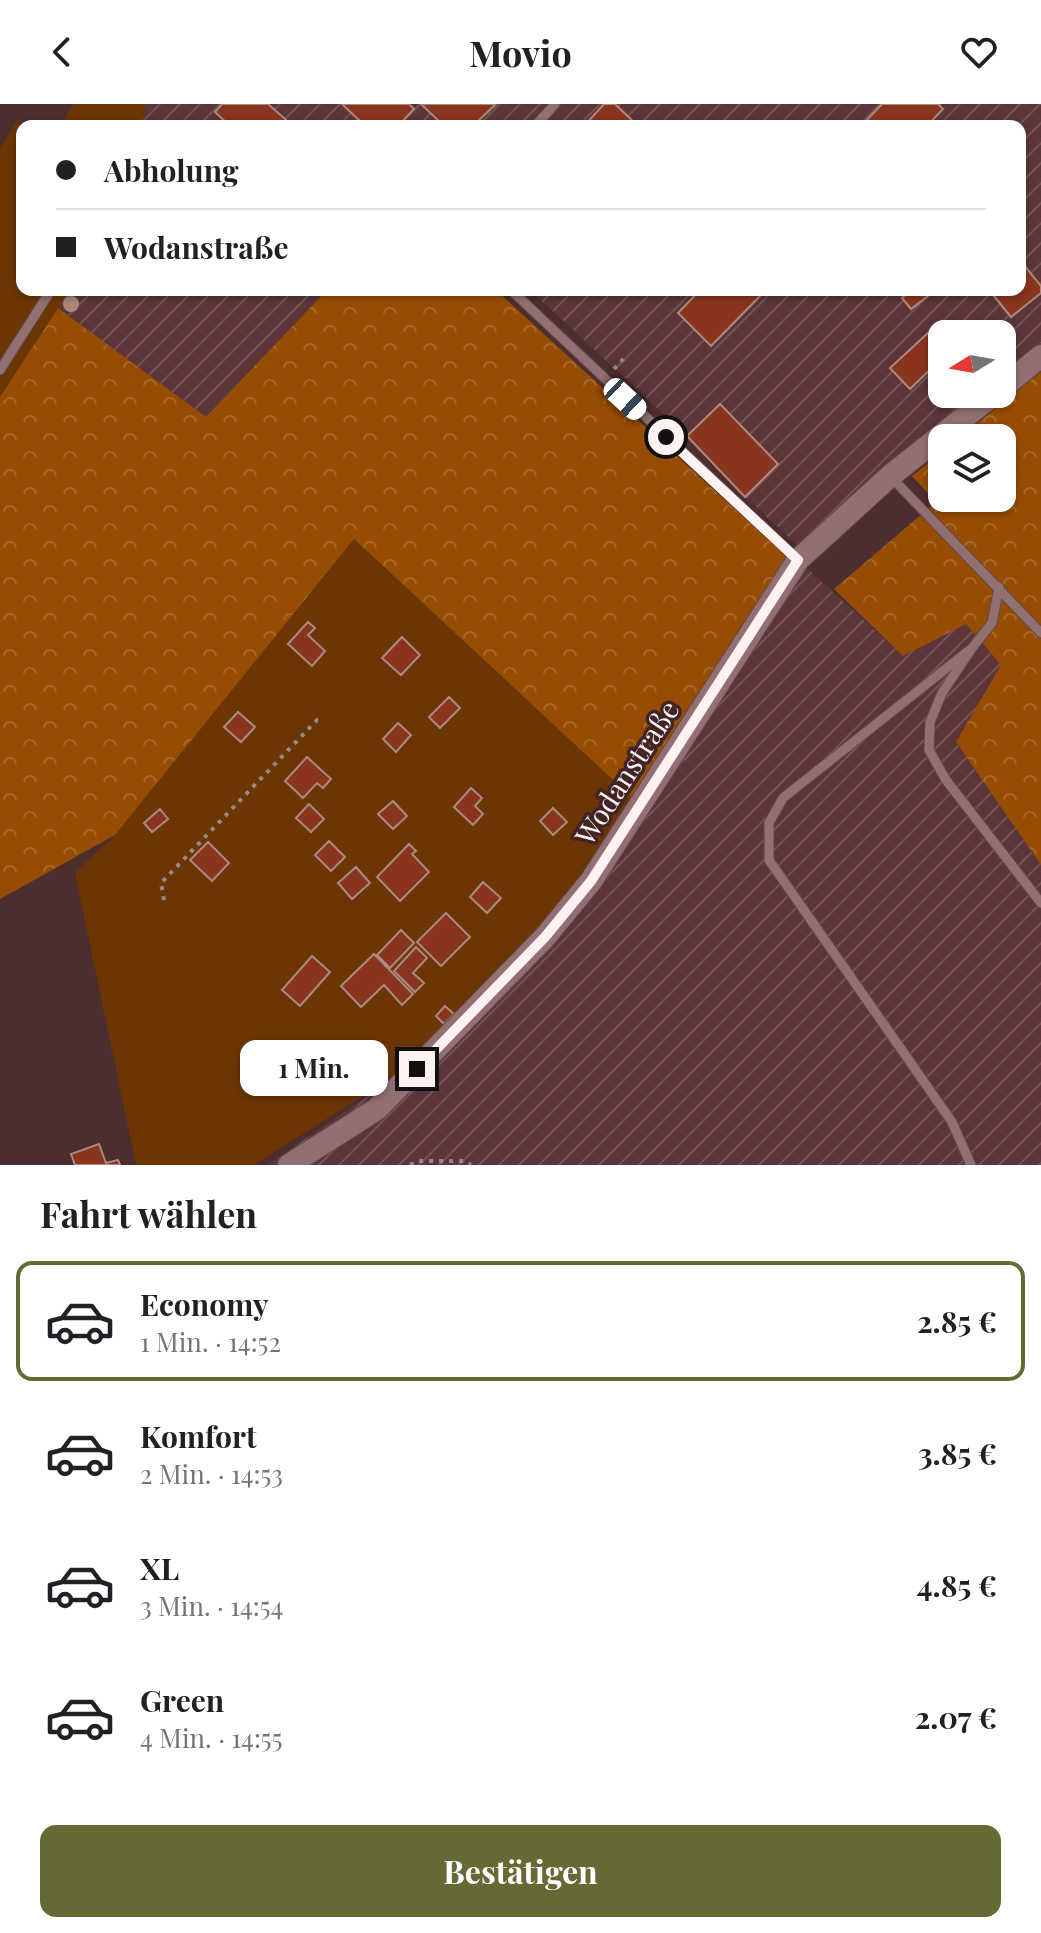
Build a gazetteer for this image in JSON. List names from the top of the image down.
{
  "streets": {
    "street": ["Wodanstraße"]
  },
  "north": "left",
  "page": {
    "header": "Movio",
    "banner": ["Abholung", "Wodanstraße"],
    "bubble": "1 Min.",
    "heading": "Fahrt wählen",
    "list": [
      {
        "name": "Economy",
        "note": "1 Min. · 14:52",
        "value": "2.85 €"
      },
      {
        "name": "Komfort",
        "note": "2 Min. · 14:53",
        "value": "3.85 €"
      },
      {
        "name": "XL",
        "note": "3 Min. · 14:54",
        "value": "4.85 €"
      },
      {
        "name": "Green",
        "note": "4 Min. · 14:55",
        "value": "2.07 €"
      }
    ],
    "buttons": "Bestätigen"
  }
}
